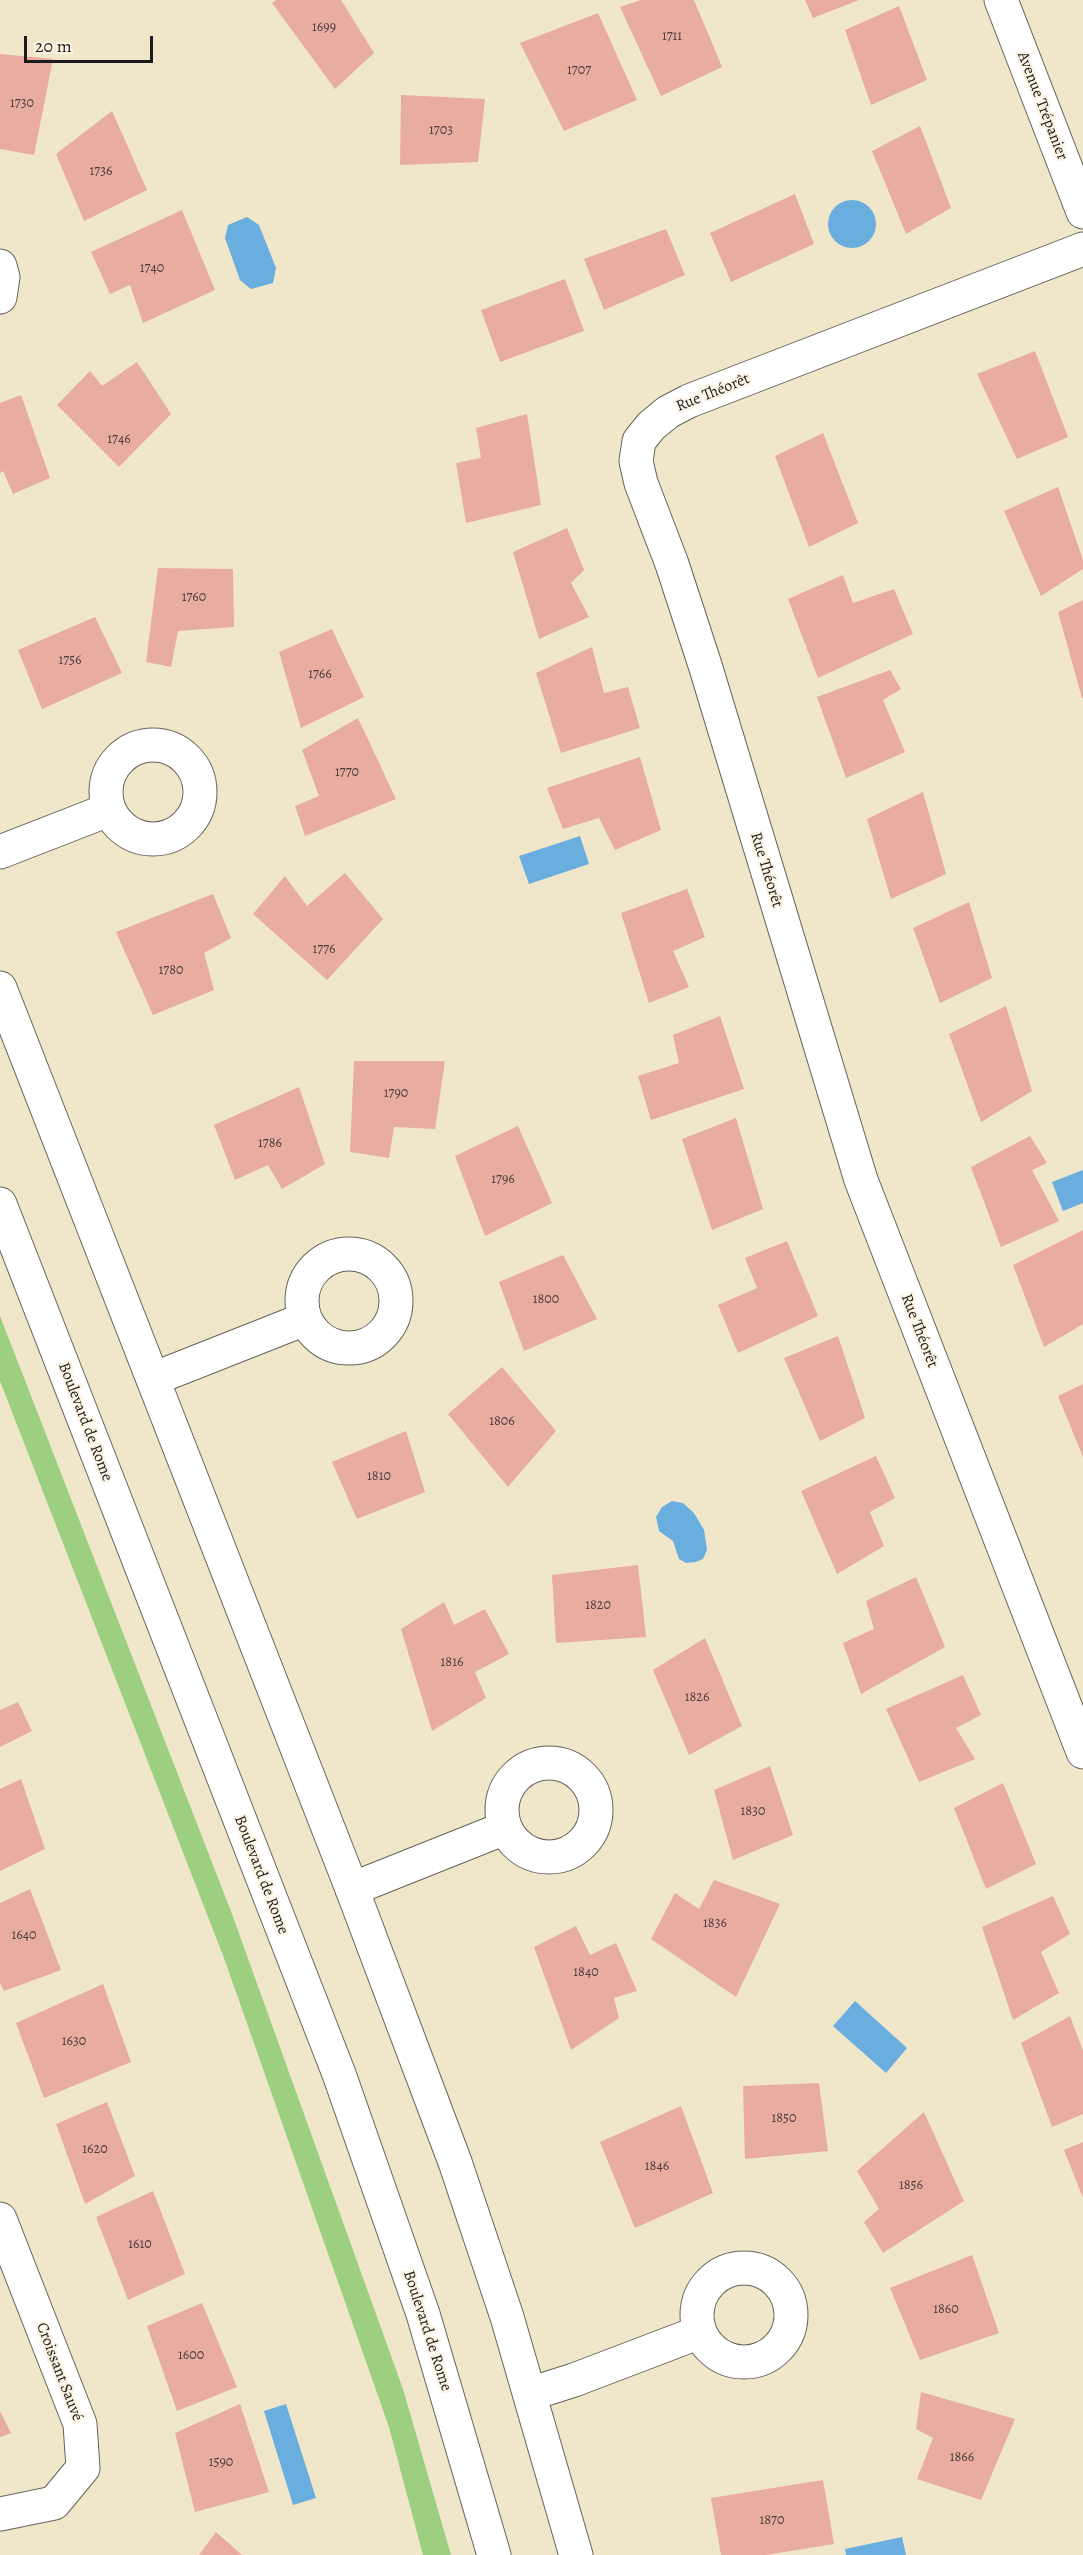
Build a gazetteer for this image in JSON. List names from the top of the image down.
{
  "streets": {
    "street": [
      "Avenue Trépanier",
      "Rue Théorêt",
      "Boulevard de Rome",
      "Croissant Sauvé"
    ]
  },
  "house_numbers": [
    "1699",
    "1711",
    "1707",
    "1730",
    "1703",
    "1736",
    "1740",
    "1746",
    "1760",
    "1756",
    "1766",
    "1770",
    "1776",
    "1780",
    "1790",
    "1786",
    "1796",
    "1800",
    "1806",
    "1810",
    "1820",
    "1816",
    "1826",
    "1830",
    "1836",
    "1640",
    "1840",
    "1630",
    "1850",
    "1620",
    "1846",
    "1856",
    "1610",
    "1860",
    "1600",
    "1866",
    "1590",
    "1870"
  ],
  "scale_bar": "20 m"
}
